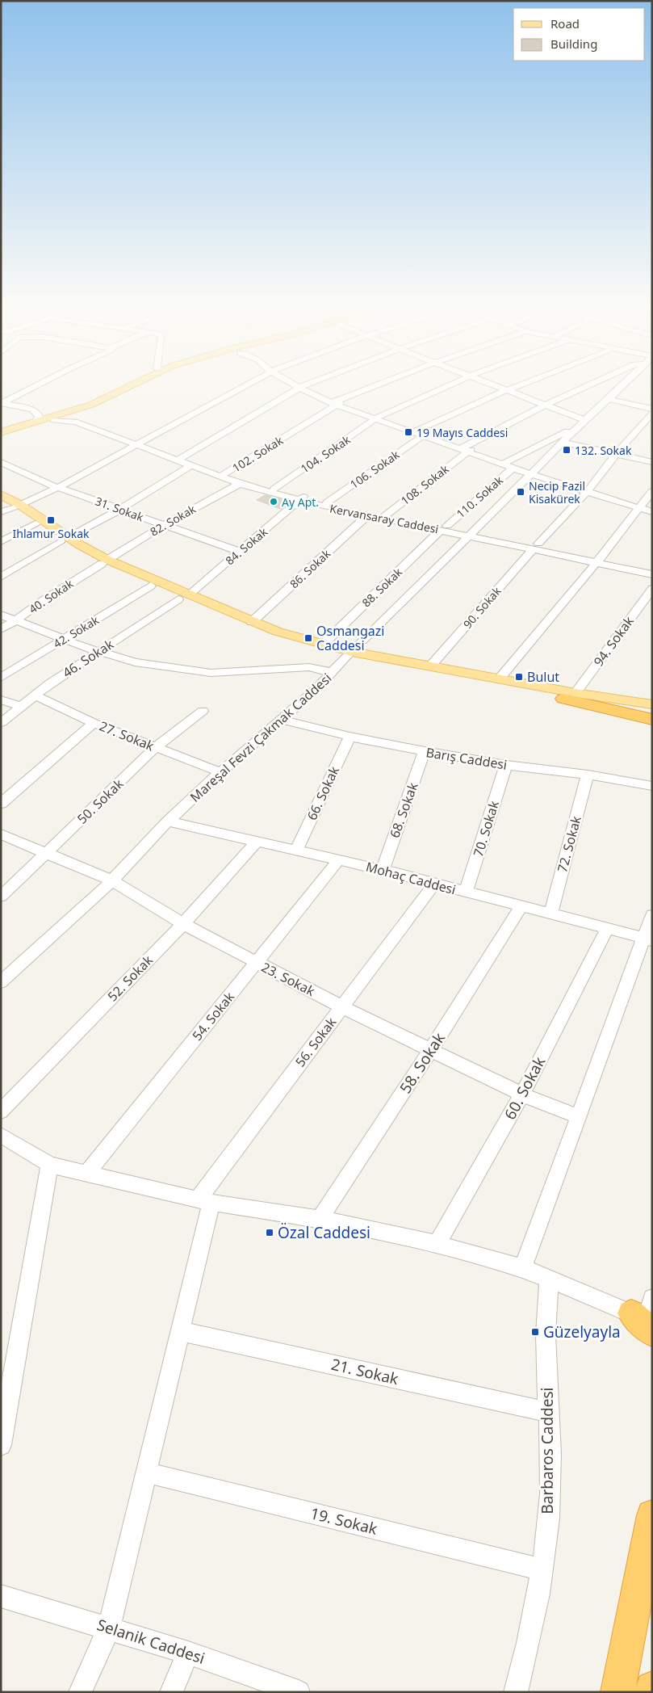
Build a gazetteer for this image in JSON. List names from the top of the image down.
{
  "streets": {
    "street": [
      "102. Sokak",
      "104. Sokak",
      "106. Sokak",
      "108. Sokak",
      "110. Sokak",
      "31. Sokak",
      "Kervansaray Caddesi",
      "82. Sokak",
      "84. Sokak",
      "86. Sokak",
      "88. Sokak",
      "40. Sokak",
      "90. Sokak",
      "42. Sokak",
      "94. Sokak",
      "46. Sokak",
      "27. Sokak",
      "Mareşal Fevzi Çakmak Caddesi",
      "Barış Caddesi",
      "66. Sokak",
      "50. Sokak",
      "68. Sokak",
      "70. Sokak",
      "72. Sokak",
      "Mohaç Caddesi",
      "52. Sokak",
      "23. Sokak",
      "54. Sokak",
      "56. Sokak",
      "58. Sokak",
      "60. Sokak",
      "21. Sokak",
      "Barbaros Caddesi",
      "19. Sokak",
      "Selanik Caddesi"
    ]
  },
  "crossings": [
    ["102. Sokak", "Kervansaray Caddesi"],
    ["104. Sokak", "Kervansaray Caddesi"],
    ["106. Sokak", "Kervansaray Caddesi"],
    ["108. Sokak", "Kervansaray Caddesi"],
    ["110. Sokak", "Kervansaray Caddesi"],
    ["110. Sokak", "88. Sokak"],
    ["110. Sokak", "Mareşal Fevzi Çakmak Caddesi"],
    ["31. Sokak", "82. Sokak"],
    ["31. Sokak", "84. Sokak"],
    ["Kervansaray Caddesi", "82. Sokak"],
    ["Kervansaray Caddesi", "84. Sokak"],
    ["Kervansaray Caddesi", "86. Sokak"],
    ["Kervansaray Caddesi", "88. Sokak"],
    ["Kervansaray Caddesi", "90. Sokak"],
    ["Kervansaray Caddesi", "Mareşal Fevzi Çakmak Caddesi"],
    ["82. Sokak", "40. Sokak"],
    ["84. Sokak", "46. Sokak"],
    ["46. Sokak", "27. Sokak"],
    ["27. Sokak", "Mareşal Fevzi Çakmak Caddesi"],
    ["27. Sokak", "50. Sokak"],
    ["Mareşal Fevzi Çakmak Caddesi", "Barış Caddesi"],
    ["Mareşal Fevzi Çakmak Caddesi", "Mohaç Caddesi"],
    ["Mareşal Fevzi Çakmak Caddesi", "23. Sokak"],
    ["Barış Caddesi", "66. Sokak"],
    ["Barış Caddesi", "68. Sokak"],
    ["Barış Caddesi", "70. Sokak"],
    ["Barış Caddesi", "72. Sokak"],
    ["66. Sokak", "Mohaç Caddesi"],
    ["50. Sokak", "23. Sokak"],
    ["68. Sokak", "Mohaç Caddesi"],
    ["70. Sokak", "Mohaç Caddesi"],
    ["72. Sokak", "Mohaç Caddesi"],
    ["Mohaç Caddesi", "52. Sokak"],
    ["Mohaç Caddesi", "54. Sokak"],
    ["Mohaç Caddesi", "56. Sokak"],
    ["Mohaç Caddesi", "58. Sokak"],
    ["Mohaç Caddesi", "60. Sokak"],
    ["52. Sokak", "23. Sokak"],
    ["23. Sokak", "54. Sokak"],
    ["23. Sokak", "56. Sokak"],
    ["23. Sokak", "58. Sokak"],
    ["23. Sokak", "60. Sokak"],
    ["21. Sokak", "Barbaros Caddesi"],
    ["Barbaros Caddesi", "19. Sokak"]
  ],
  "places": {
    "transit": [
      "19 Mayıs Caddesi",
      "132. Sokak",
      "Necip Fazil Kisakürek",
      "Ihlamur Sokak",
      "Osmangazi Caddesi",
      "Bulut",
      "Özal Caddesi",
      "Güzelyayla"
    ],
    "other": ["Ay Apt."]
  },
  "legend": ["Road", "Building"]
}
